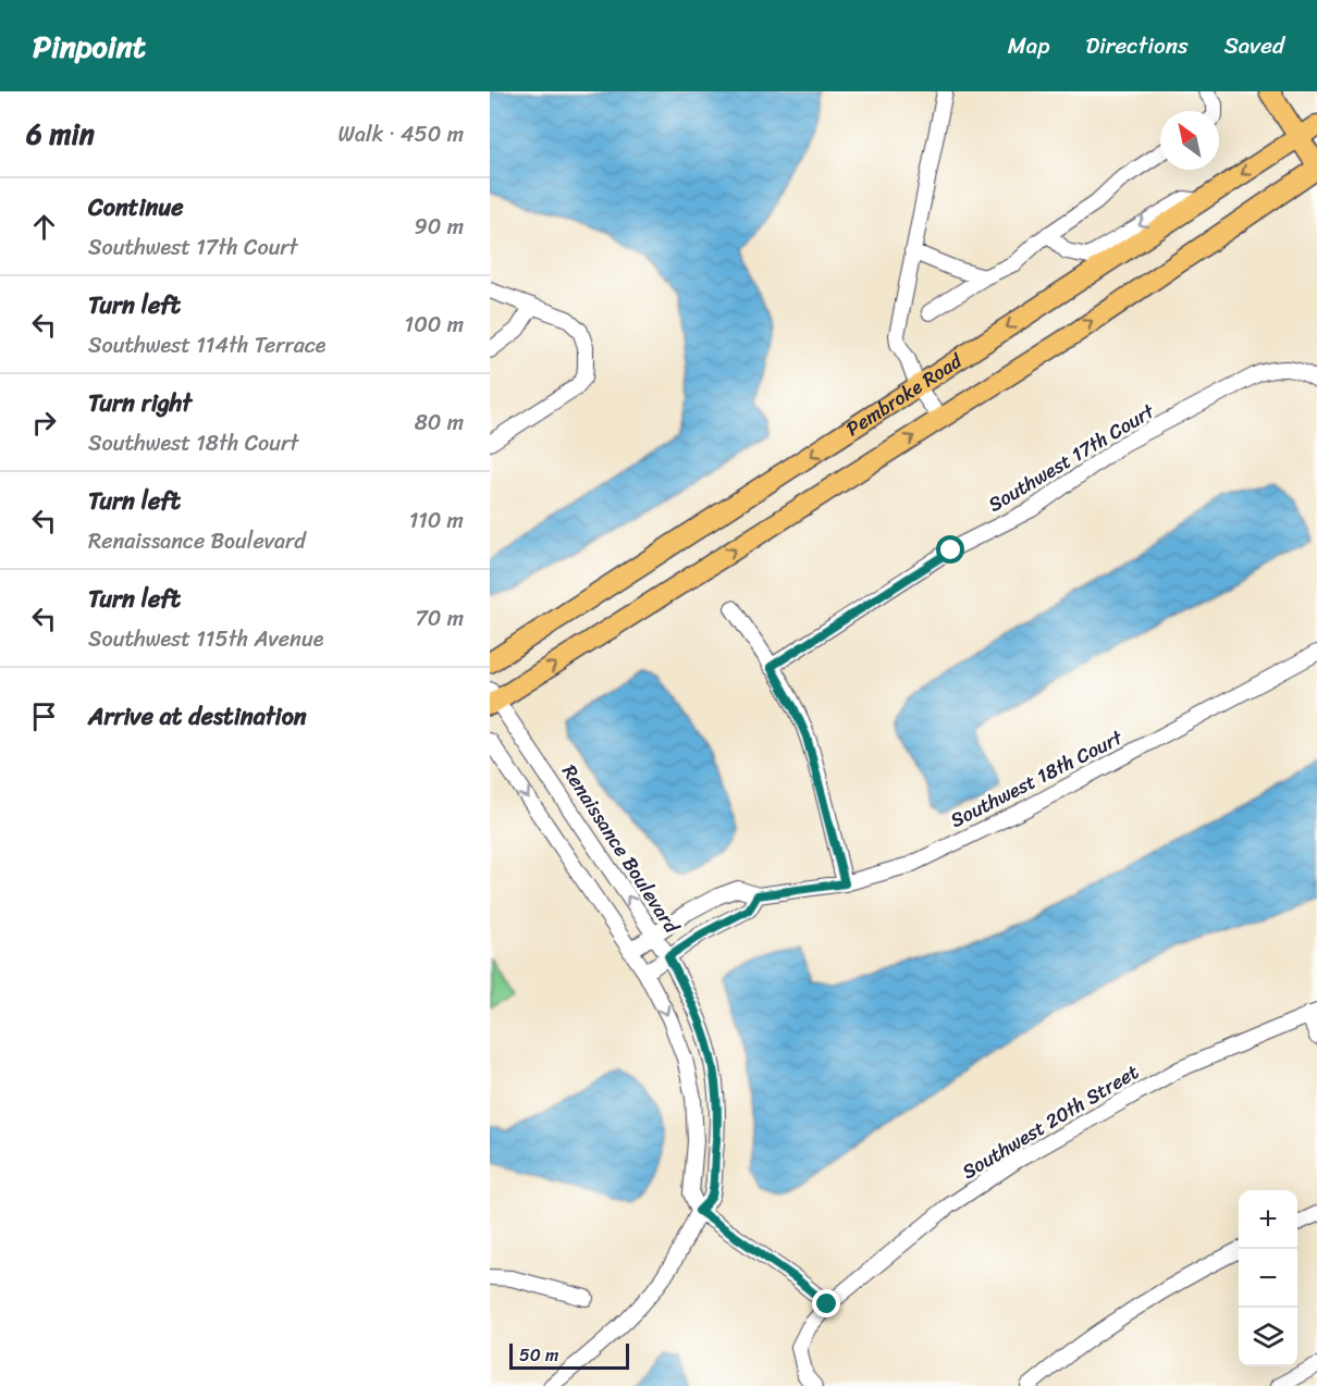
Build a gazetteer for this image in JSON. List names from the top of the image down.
{
  "streets": {
    "main road": ["Pembroke Road"],
    "street": [
      "Southwest 17th Court",
      "Southwest 18th Court",
      "Renaissance Boulevard",
      "Southwest 20th Street"
    ]
  },
  "crossings": [
    ["Pembroke Road", "Renaissance Boulevard"],
    ["Southwest 18th Court", "Renaissance Boulevard"]
  ],
  "scale_bar": "50 m",
  "north": "top left",
  "page": {
    "header": "Pinpoint",
    "nav": ["Map", "Directions", "Saved"],
    "heading": ["6 min", "Walk · 450 m"],
    "list": [
      ["Continue", "Southwest 17th Court", "90 m"],
      ["Turn left", "Southwest 114th Terrace", "100 m"],
      ["Turn right", "Southwest 18th Court", "80 m"],
      ["Turn left", "Renaissance Boulevard", "110 m"],
      ["Turn left", "Southwest 115th Avenue", "70 m"],
      "Arrive at destination"
    ],
    "map_buttons": ["+", "−"],
    "scale": "50 m"
  }
}
